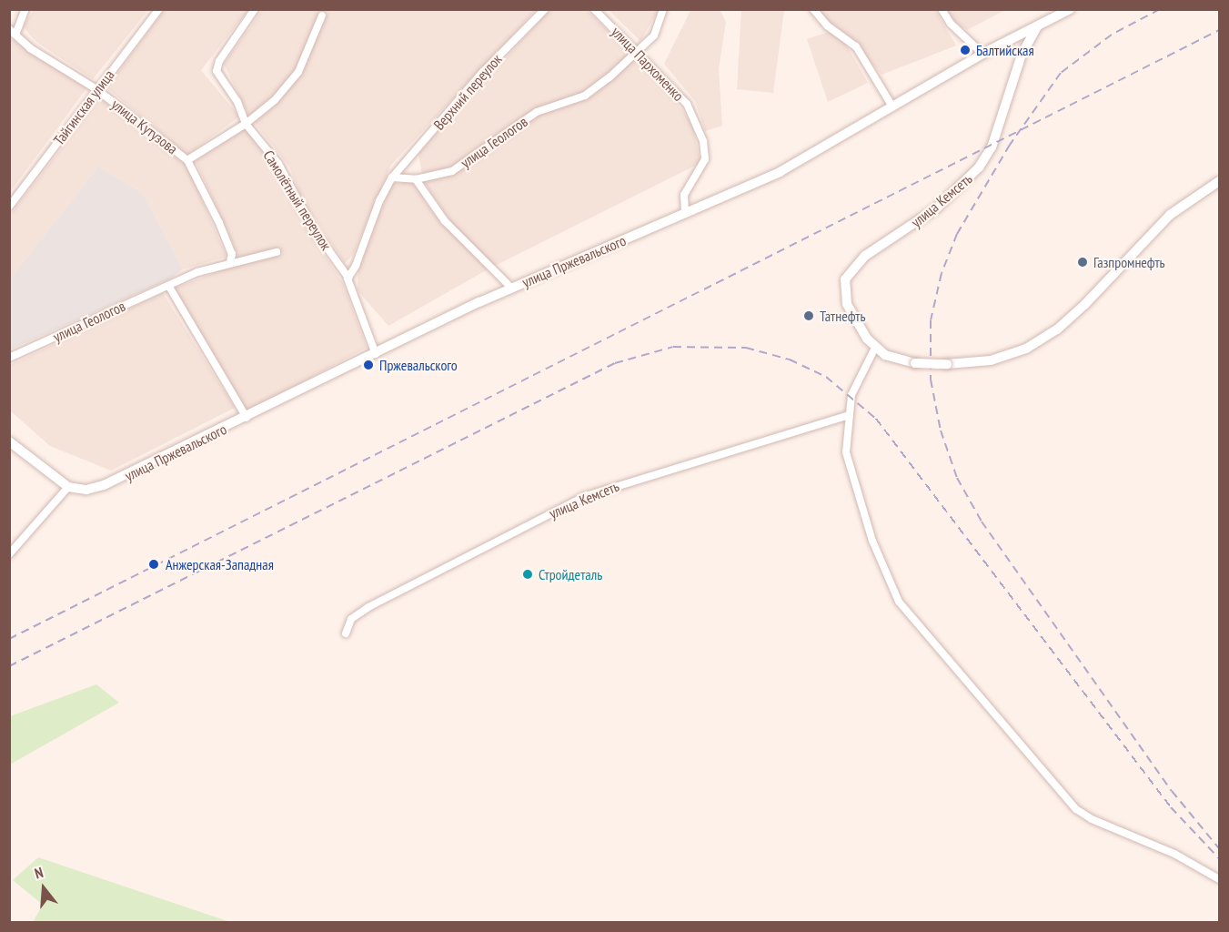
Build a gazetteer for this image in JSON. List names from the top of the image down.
{
  "streets": {
    "street": [
      "улица Пархоменко",
      "Верхний переулок",
      "Тайгинская улица",
      "улица Кутузова",
      "улица Геологов",
      "Самолётный переулок",
      "улица Кемсеть",
      "улица Пржевальского"
    ]
  },
  "crossings": [
    ["улица Пархоменко", "улица Геологов"],
    ["улица Пархоменко", "улица Пржевальского"],
    ["Верхний переулок", "улица Геологов"],
    ["Тайгинская улица", "улица Кутузова"],
    ["улица Кутузова", "улица Геологов"],
    ["Самолётный переулок", "улица Пржевальского"],
    ["улица Кемсеть", "улица Пржевальского"]
  ],
  "places": [
    "Балтийская",
    "Газпромнефть",
    "Татнефть",
    "Пржевальского",
    "Анжерская-Западная",
    "Стройдеталь"
  ],
  "north": "top"
}
